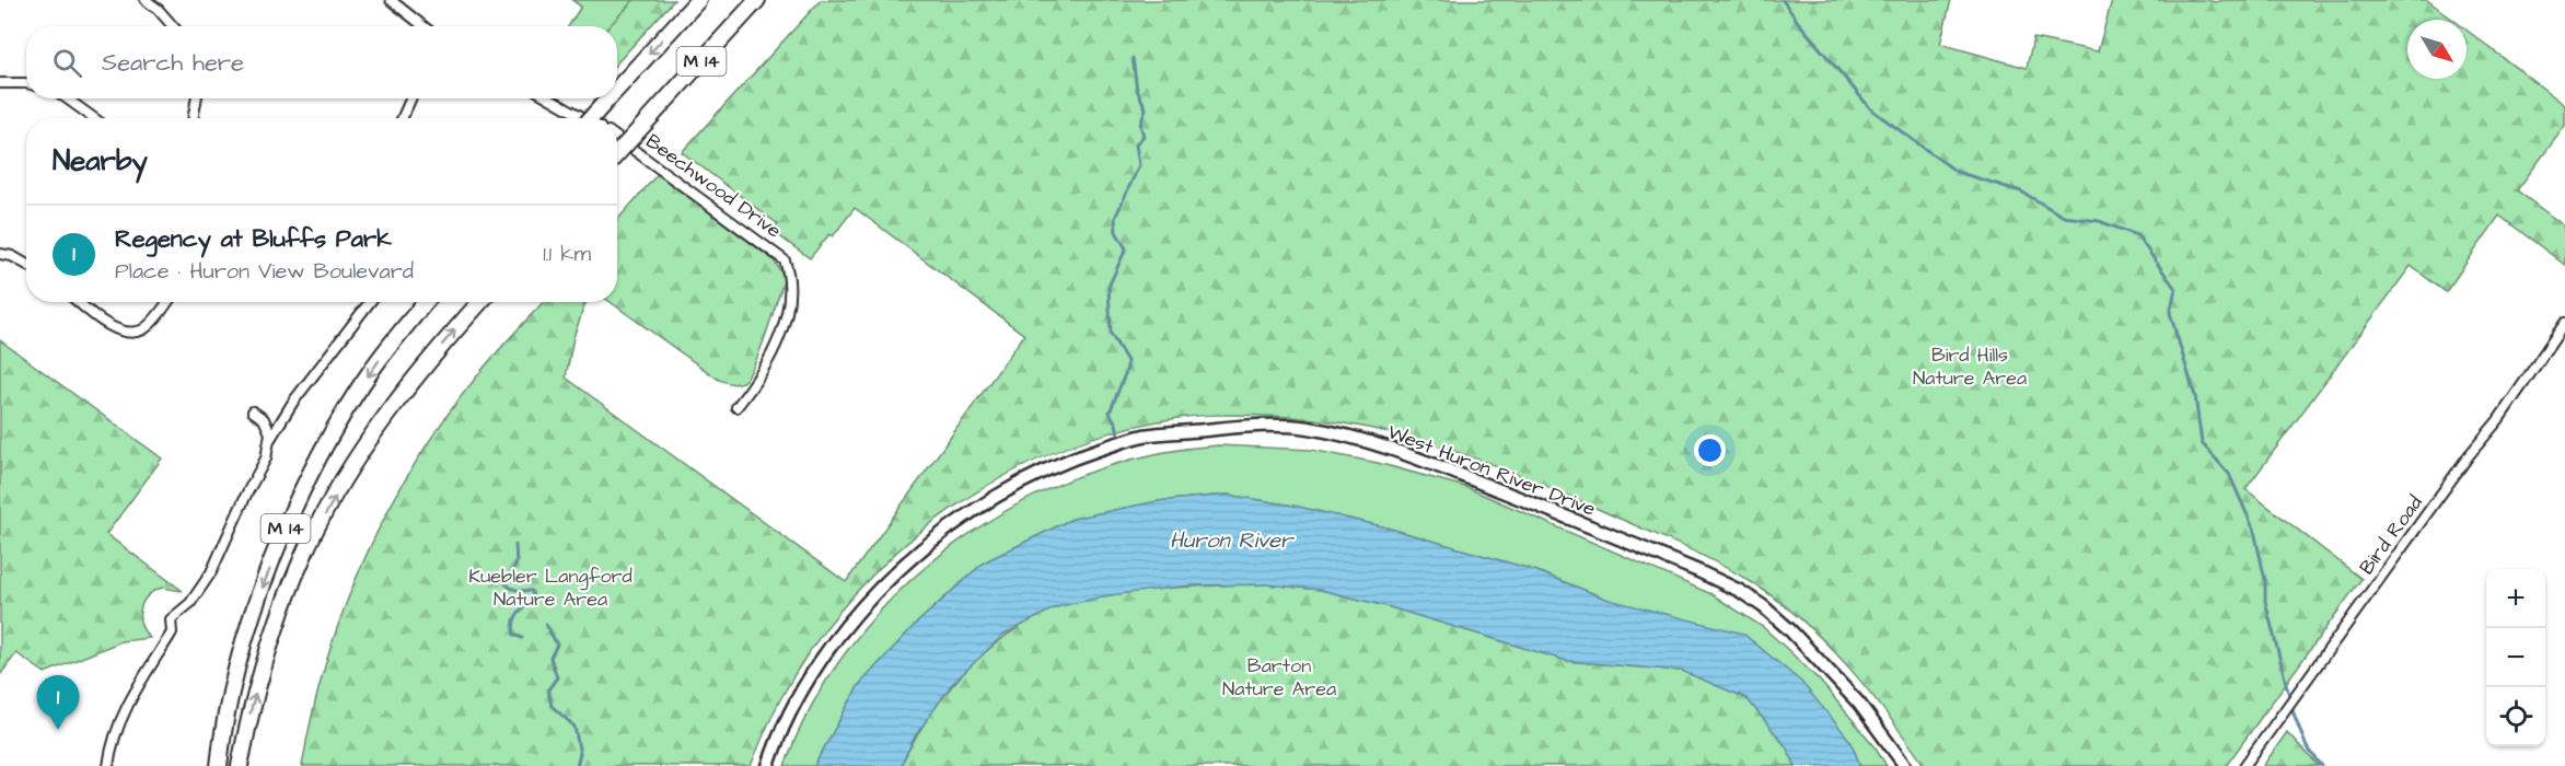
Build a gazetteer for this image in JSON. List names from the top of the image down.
{
  "streets": {
    "highway": ["M 14"],
    "street": ["Beechwood Drive", "West Huron River Drive", "Bird Road"]
  },
  "water": ["Huron River"],
  "parks": ["Bird Hills Nature Area", "Kuebler Langford Nature Area", "Barton Nature Area"],
  "north": "bottom right",
  "page": {
    "search": "Search here",
    "heading": "Nearby",
    "list": [
      {
        "mark": "1",
        "name": "Regency at Bluffs Park",
        "note": "Place · Huron View Boulevard",
        "value": "1.1 km"
      }
    ],
    "map_buttons": ["+", "−"],
    "pins": "1"
  }
}
